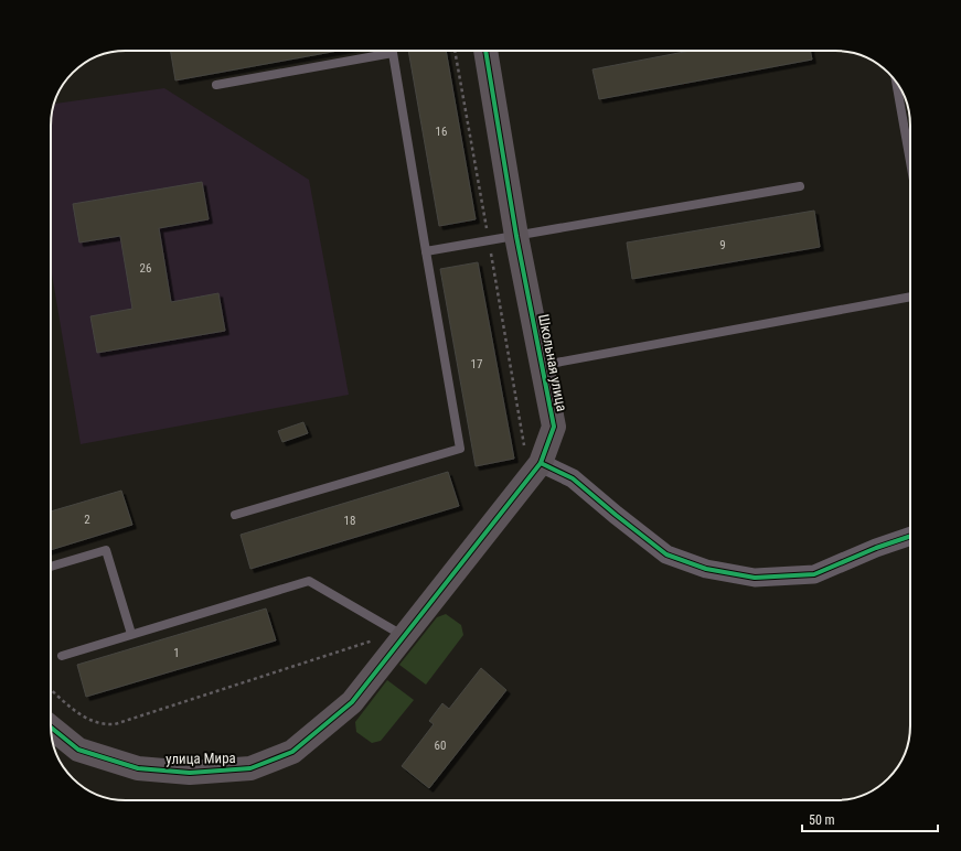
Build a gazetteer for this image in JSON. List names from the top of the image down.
{
  "streets": {
    "street": ["Школьная улица", "улица Мира"]
  },
  "crossings": [
    ["Школьная улица", "улица Мира"]
  ],
  "house_numbers": [
    "16",
    "9",
    "26",
    "17",
    "2",
    "18",
    "1",
    "60"
  ],
  "scale_bar": "50 m"
}
